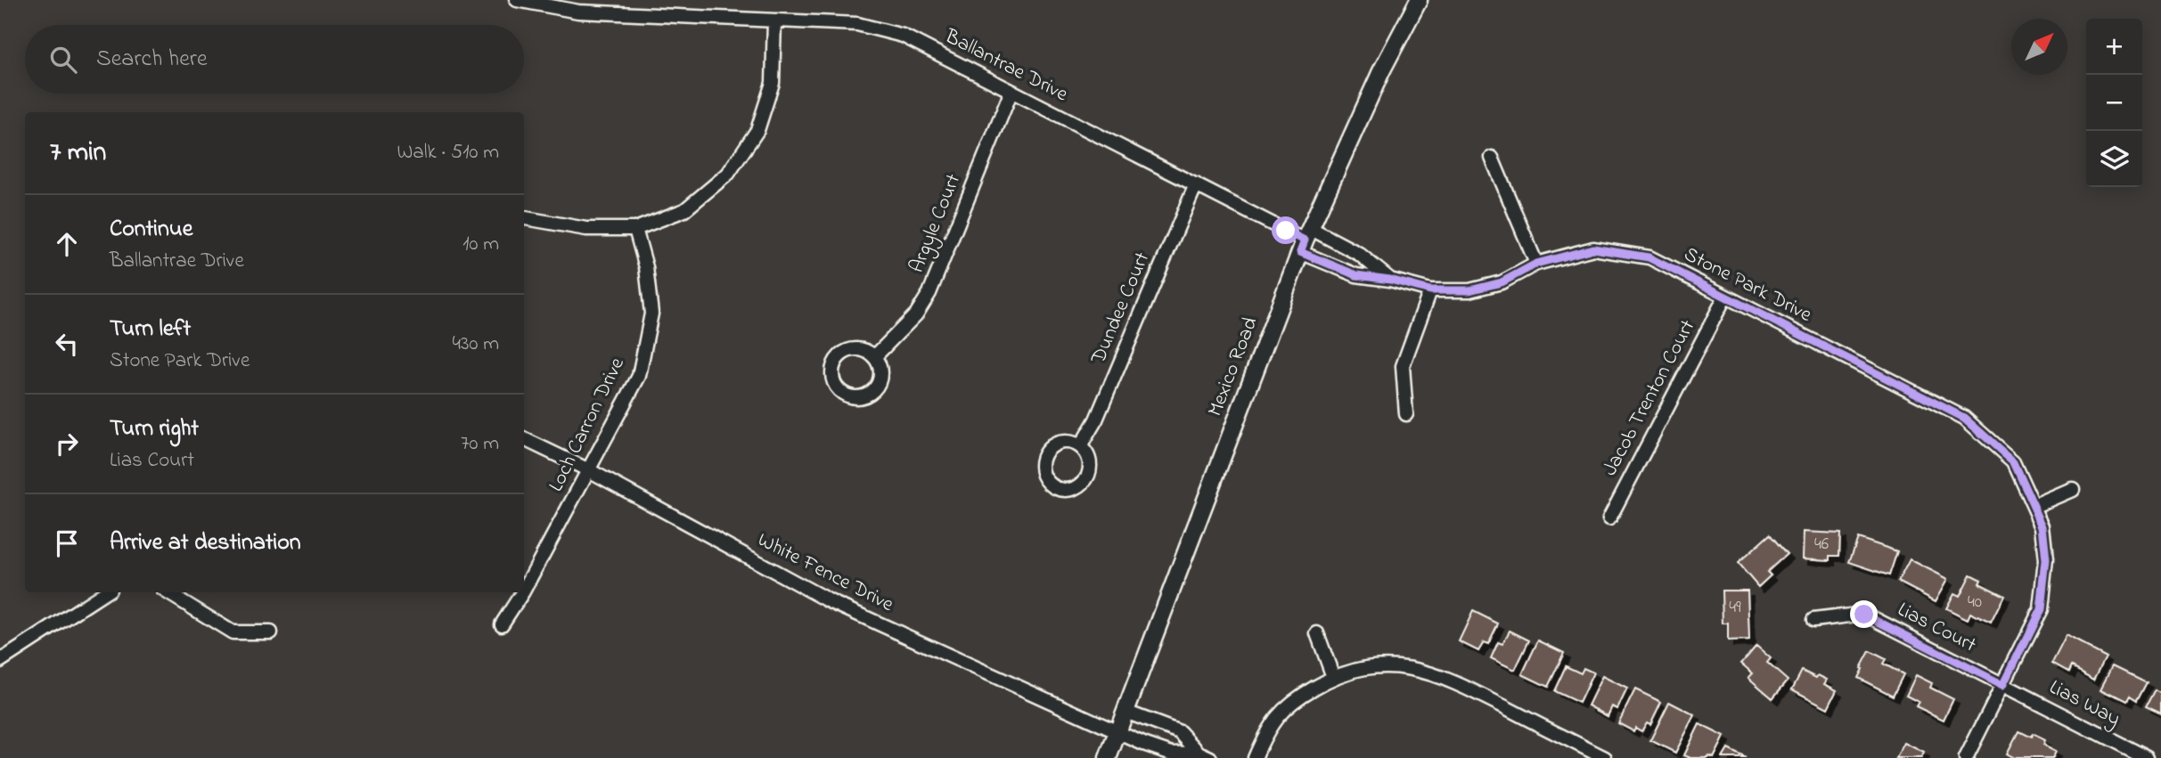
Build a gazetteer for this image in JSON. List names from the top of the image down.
{
  "streets": {
    "street": [
      "Ballantrae Drive",
      "Argyle Court",
      "Stone Park Drive",
      "Dundee Court",
      "Mexico Road",
      "Jacob Trenton Court",
      "Loch Carron Drive",
      "White Fence Drive",
      "Lias Court",
      "Lias Way"
    ]
  },
  "crossings": [
    ["Ballantrae Drive", "Argyle Court"],
    ["Ballantrae Drive", "Stone Park Drive"],
    ["Ballantrae Drive", "Dundee Court"],
    ["Ballantrae Drive", "Mexico Road"],
    ["Stone Park Drive", "Mexico Road"],
    ["Stone Park Drive", "Jacob Trenton Court"],
    ["Stone Park Drive", "Lias Court"],
    ["Stone Park Drive", "Lias Way"],
    ["Mexico Road", "White Fence Drive"],
    ["Loch Carron Drive", "White Fence Drive"],
    ["Lias Court", "Lias Way"]
  ],
  "house_numbers": ["46", "40", "49"],
  "north": "top right",
  "page": {
    "map_buttons": ["+", "−"],
    "search": "Search here",
    "heading": ["7 min", "Walk · 510 m"],
    "list": [
      ["Continue", "Ballantrae Drive", "10 m"],
      ["Turn left", "Stone Park Drive", "430 m"],
      ["Turn right", "Lias Court", "70 m"],
      "Arrive at destination"
    ]
  }
}
